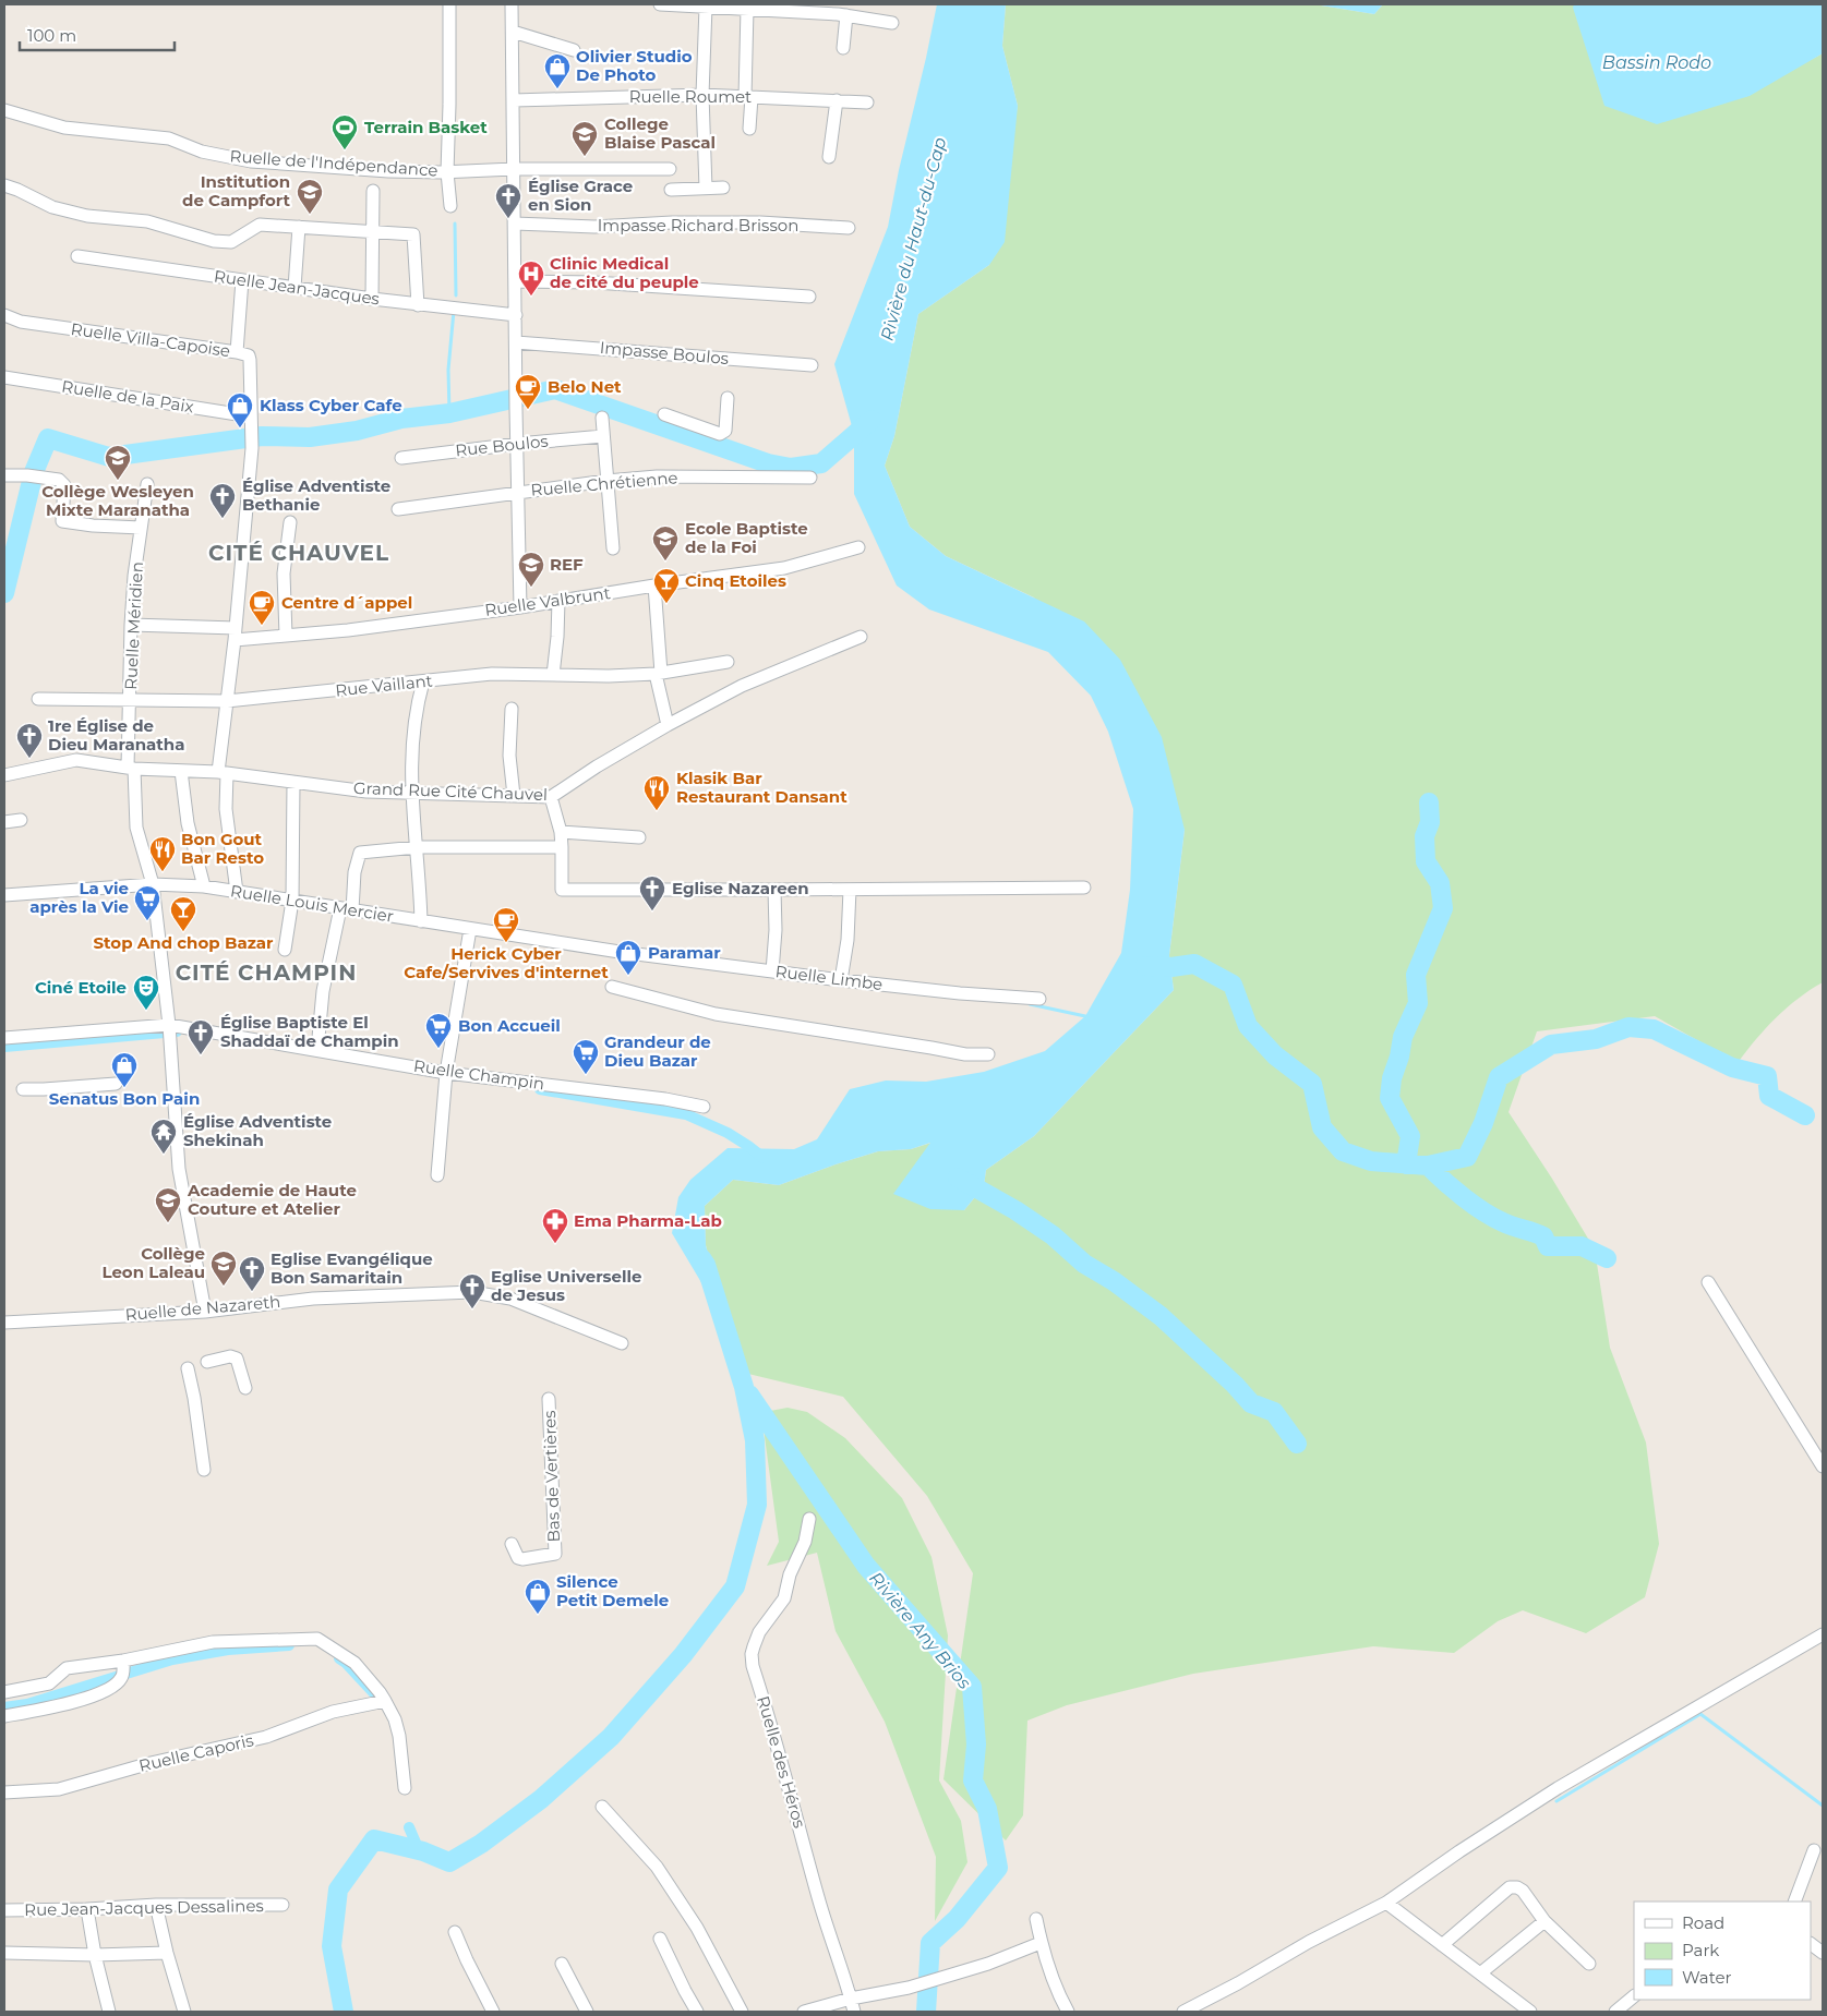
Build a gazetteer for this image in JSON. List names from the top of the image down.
{
  "streets": {
    "street": [
      "Ruelle Roumet",
      "Ruelle de l'Indépendance",
      "Impasse Richard Brisson",
      "Ruelle Jean-Jacques",
      "Ruelle Villa-Capoise",
      "Impasse Boulos",
      "Ruelle de la Paix",
      "Rue Boulos",
      "Ruelle Chrétienne",
      "Ruelle Valbrunt",
      "Ruelle Méridien",
      "Rue Vaillant",
      "Grand Rue Cité Chauvel",
      "Ruelle Louis Mercier",
      "Ruelle Limbe",
      "Ruelle Champin",
      "Ruelle de Nazareth",
      "Bas de Vertières",
      "Ruelle Caporis",
      "Ruelle des Héros",
      "Rue Jean-Jacques Dessalines"
    ]
  },
  "crossings": [
    ["Ruelle Villa-Capoise", "Ruelle de la Paix"],
    ["Ruelle Villa-Capoise", "Ruelle Valbrunt"],
    ["Ruelle Villa-Capoise", "Rue Vaillant"],
    ["Ruelle Villa-Capoise", "Grand Rue Cité Chauvel"],
    ["Ruelle Villa-Capoise", "Ruelle Louis Mercier"],
    ["Ruelle Valbrunt", "Ruelle Méridien"],
    ["Ruelle Méridien", "Rue Vaillant"],
    ["Ruelle Méridien", "Grand Rue Cité Chauvel"],
    ["Ruelle Méridien", "Ruelle Louis Mercier"],
    ["Ruelle Méridien", "Ruelle Champin"],
    ["Ruelle Méridien", "Ruelle de Nazareth"],
    ["Ruelle Louis Mercier", "Ruelle Limbe"]
  ],
  "districts": ["CITÉ CHAUVEL", "CITÉ CHAMPIN"],
  "water": ["Bassin Rodo", "Rivière du Haut-du-Cap", "Rivière Any Brios"],
  "places": {
    "shop": [
      "Olivier Studio De Photo",
      "Klass Cyber Cafe",
      "Paramar",
      "Senatus Bon Pain",
      "Silence Petit Demele"
    ],
    "sports": ["Terrain Basket"],
    "school or university": [
      "College Blaise Pascal",
      "Institution de Campfort",
      "Collège Wesleyen Mixte Maranatha",
      "Ecole Baptiste de la Foi",
      "REF",
      "Academie de Haute Couture et Atelier",
      "Collège Leon Laleau"
    ],
    "church": [
      "Église Grace en Sion",
      "Église Adventiste Bethanie",
      "1re Église de Dieu Maranatha",
      "Eglise Nazareen",
      "Église Baptiste El Shaddaï de Champin",
      "Eglise Evangélique Bon Samaritain",
      "Eglise Universelle de Jesus"
    ],
    "hospital": ["Clinic Medical de cité du peuple"],
    "cafe": ["Belo Net", "Centre d´appel", "Herick Cyber Cafe/Servives d'internet"],
    "bar": ["Cinq Etoiles", "Stop And chop Bazar"],
    "restaurant": ["Klasik Bar Restaurant Dansant", "Bon Gout Bar Resto"],
    "supermarket": ["La vie après la Vie", "Bon Accueil", "Grandeur de Dieu Bazar"],
    "theatre": ["Ciné Etoile"],
    "temple": ["Église Adventiste Shekinah"],
    "pharmacy": ["Ema Pharma-Lab"]
  },
  "legend": ["Road", "Park", "Water"],
  "scale_bar": "100 m"
}
